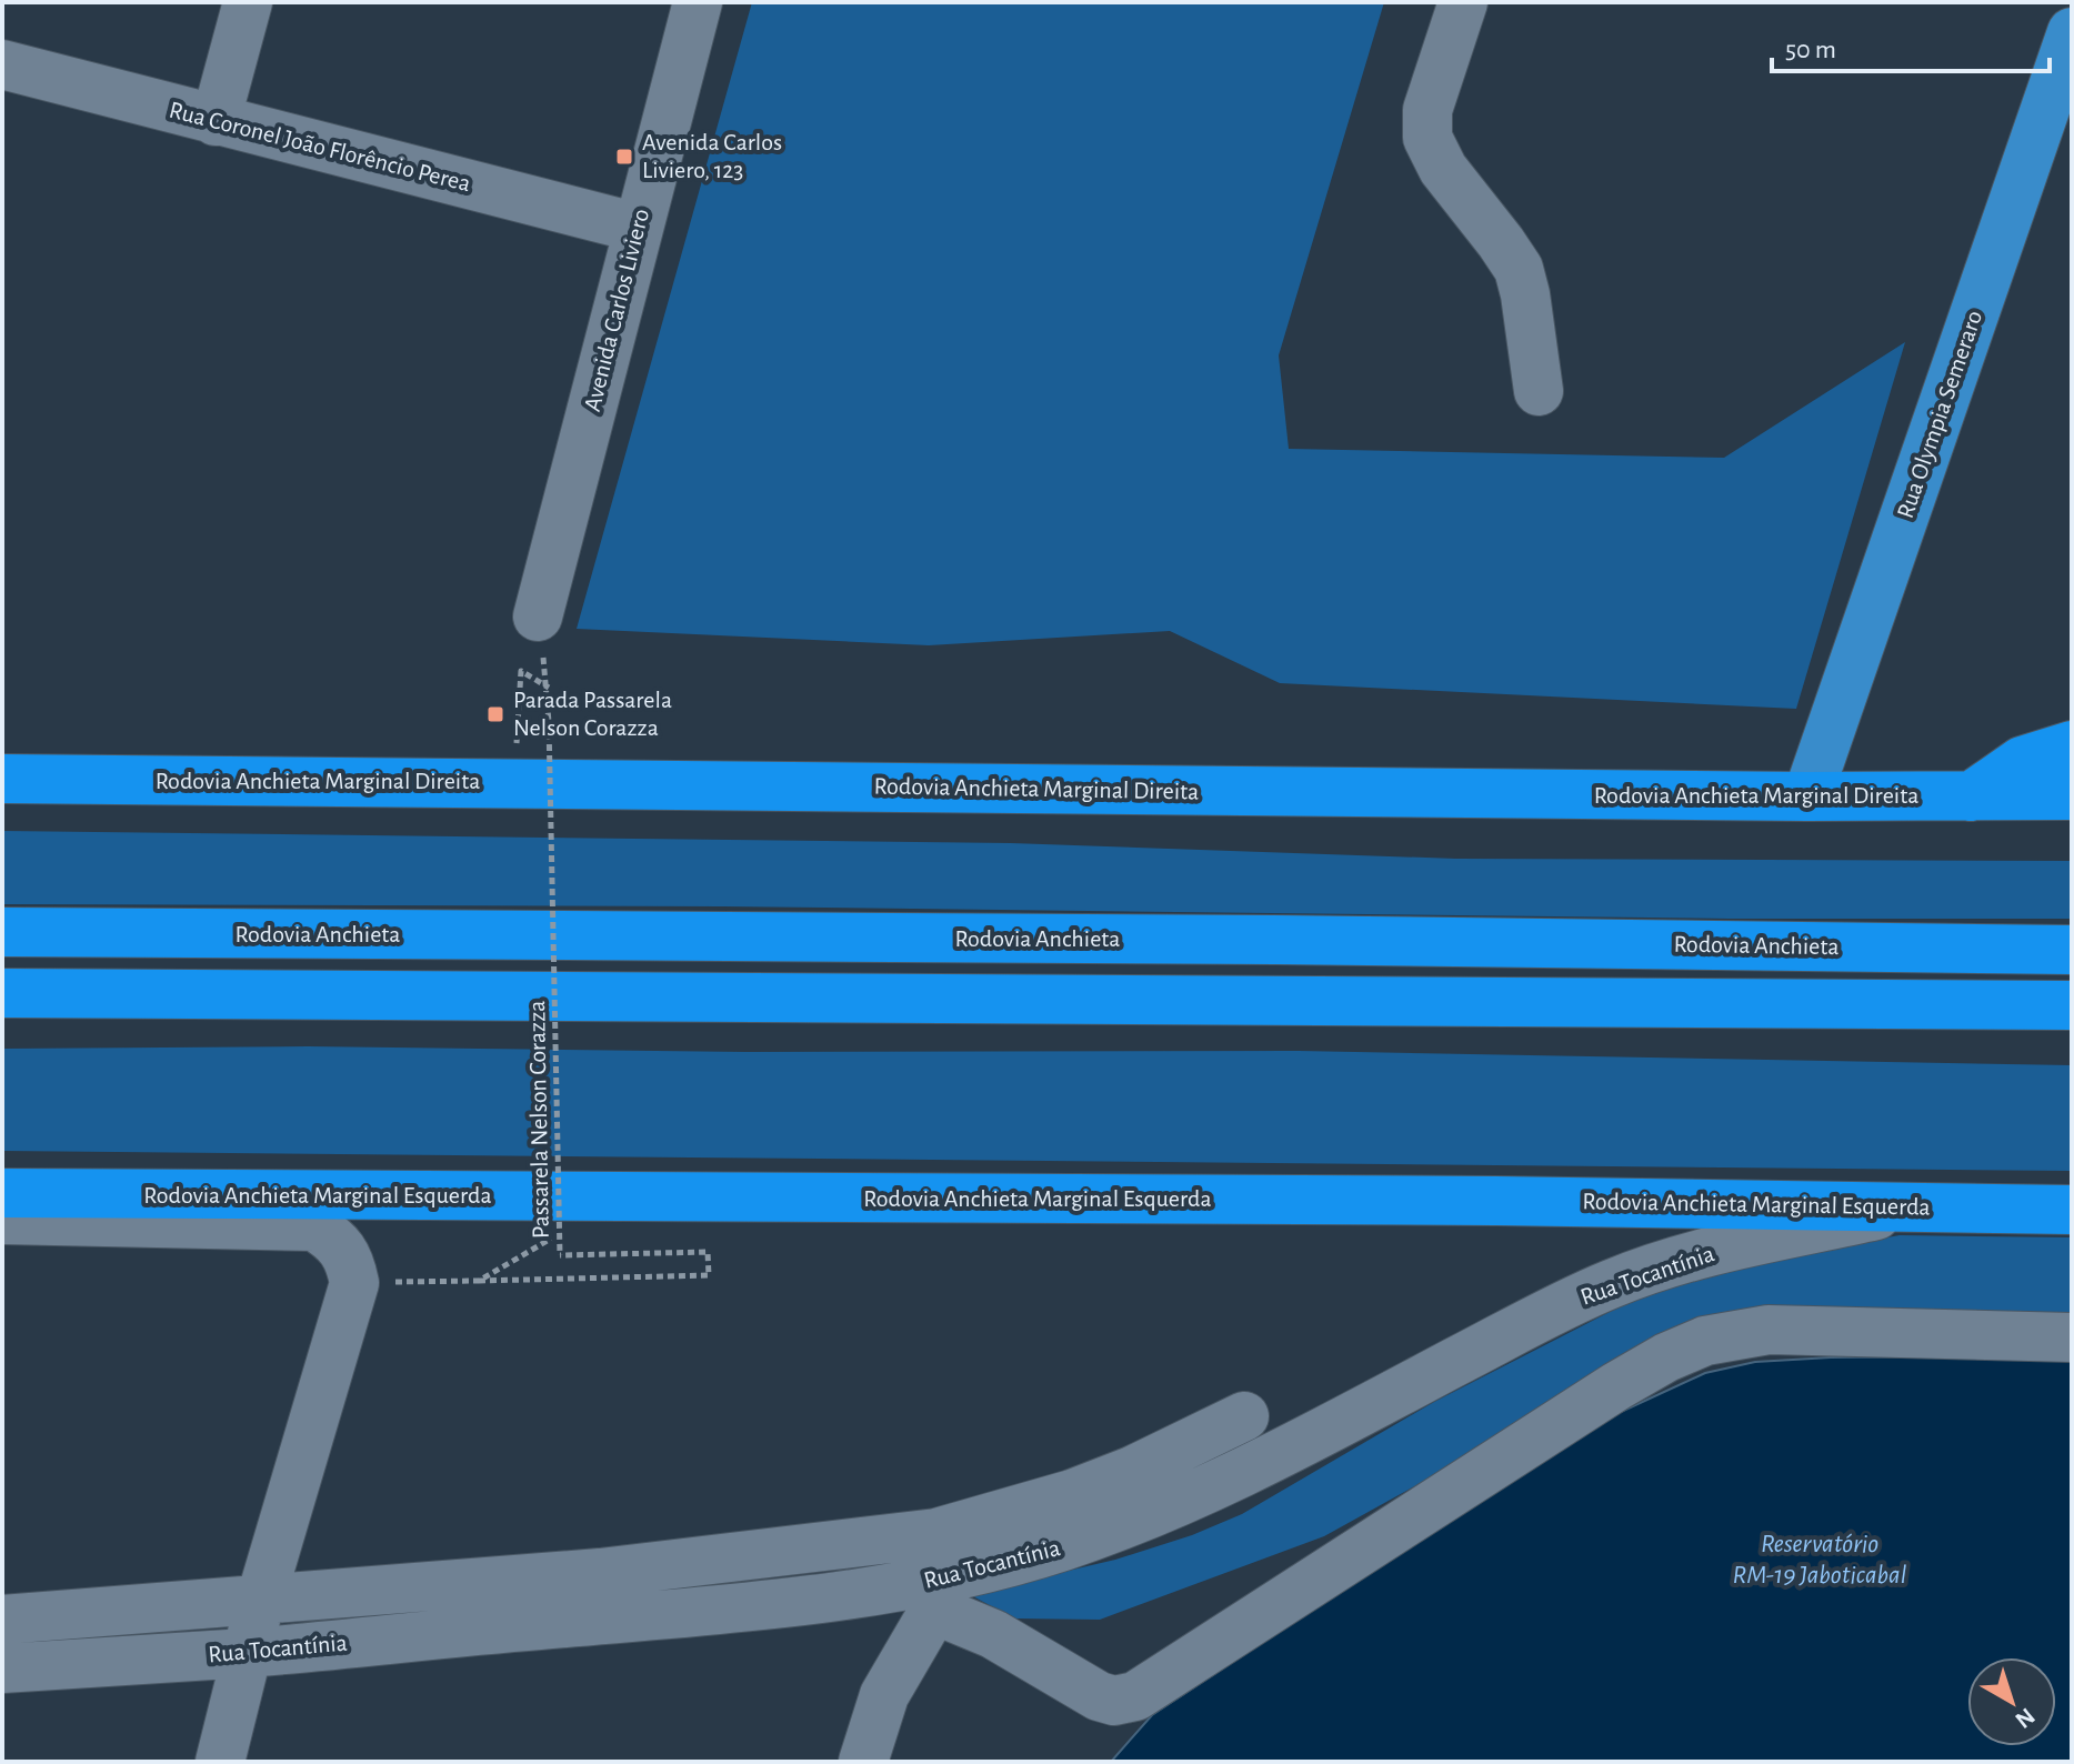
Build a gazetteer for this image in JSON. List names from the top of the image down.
{
  "streets": {
    "highway": ["Rodovia Anchieta Marginal Direita", "Rodovia Anchieta", "Rodovia Anchieta Marginal Esquerda"],
    "main road": ["Rua Olympia Semeraro"],
    "street": ["Rua Coronel João Florêncio Perea", "Avenida Carlos Liviero", "Rua Tocantínia"],
    "path": ["Passarela Nelson Corazza"]
  },
  "crossings": [
    ["Rua Coronel João Florêncio Perea", "Avenida Carlos Liviero"],
    ["Rua Olympia Semeraro", "Rodovia Anchieta Marginal Direita"],
    ["Rodovia Anchieta Marginal Esquerda", "Rua Tocantínia"]
  ],
  "water": ["Reservatório RM-19 Jaboticabal"],
  "places": {
    "transit": ["Avenida Carlos Liviero, 123", "Parada Passarela Nelson Corazza"]
  },
  "scale_bar": "50 m",
  "north": "bottom right"
}
